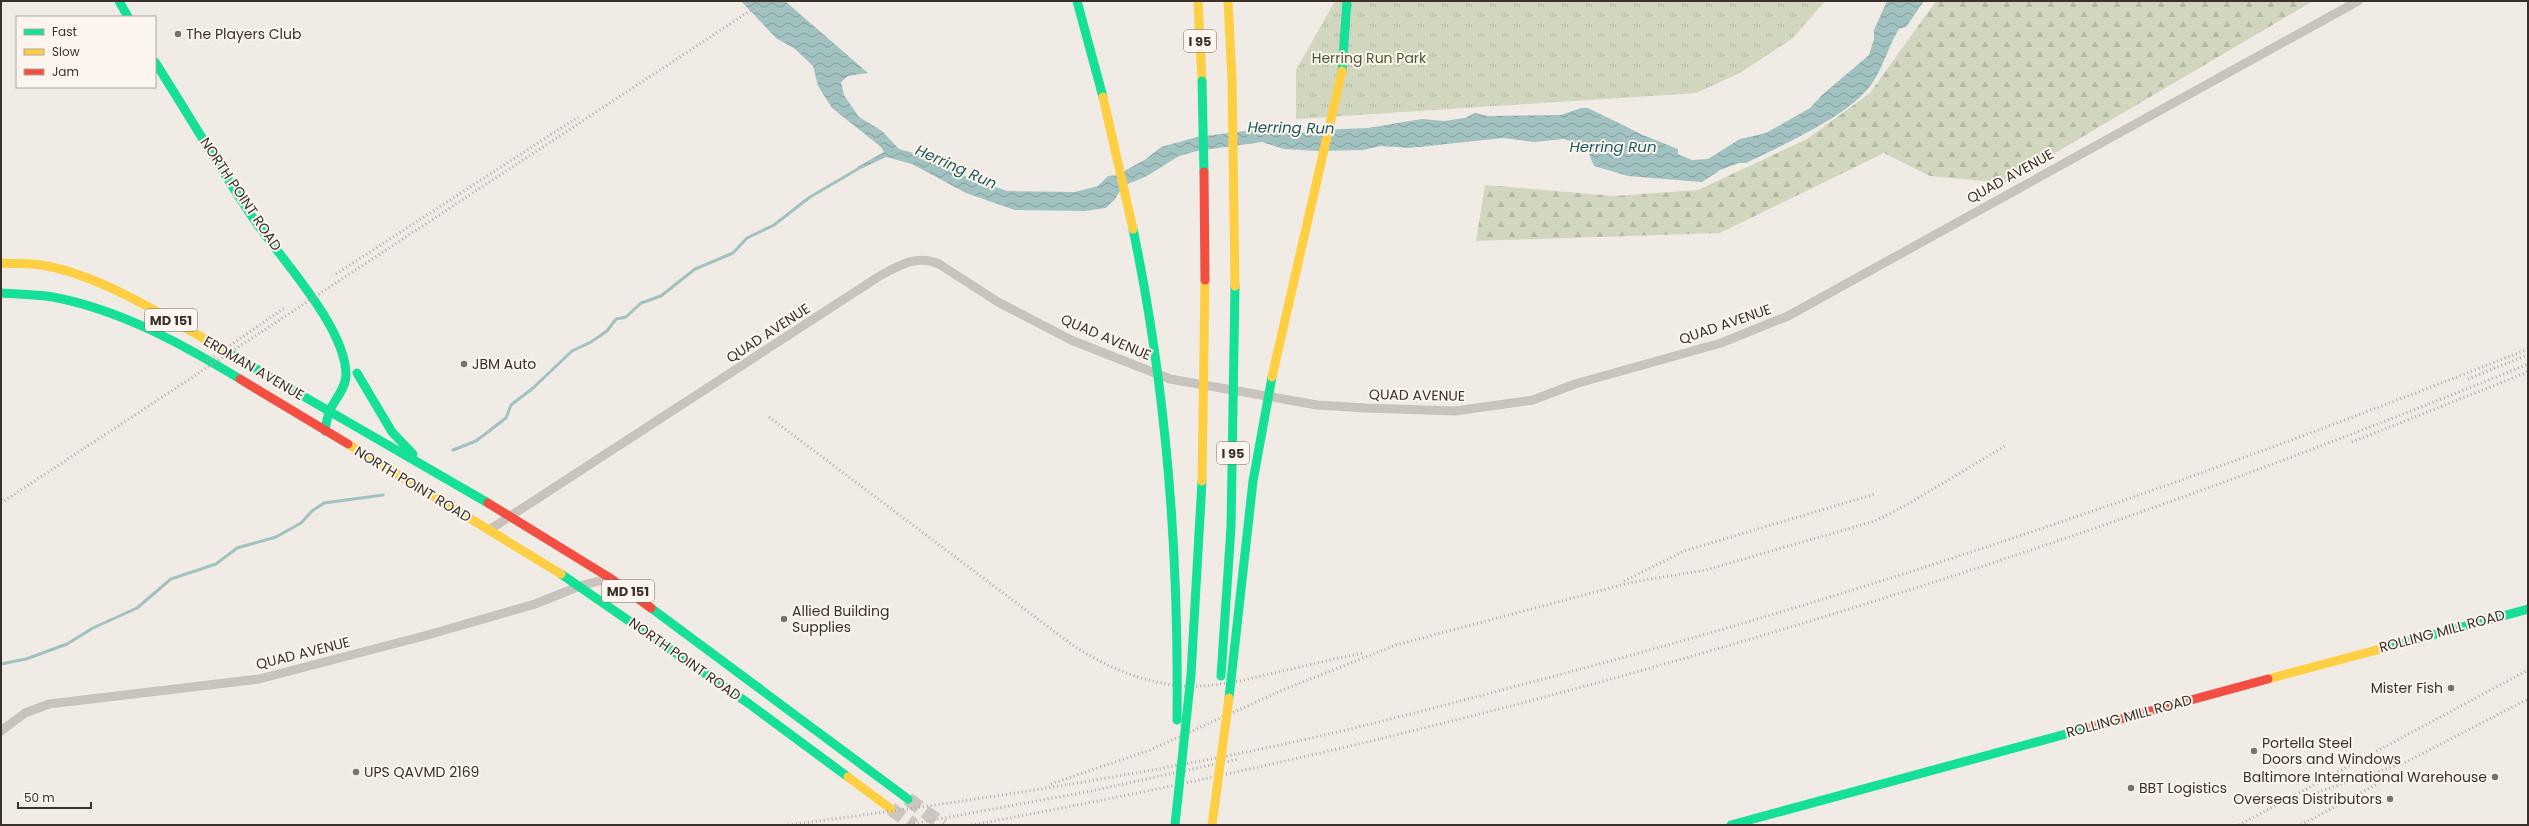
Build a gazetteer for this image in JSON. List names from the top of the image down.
{
  "streets": {
    "main road": [
      "I 95",
      "NORTH POINT ROAD",
      "MD 151",
      "ERDMAN AVENUE",
      "ROLLING MILL ROAD"
    ],
    "street": ["QUAD AVENUE"]
  },
  "crossings": [
    ["QUAD AVENUE", "NORTH POINT ROAD"],
    ["NORTH POINT ROAD", "ERDMAN AVENUE"]
  ],
  "water": ["Herring Run"],
  "parks": ["Herring Run Park"],
  "places": [
    "The Players Club",
    "JBM Auto",
    "Allied Building Supplies",
    "Mister Fish",
    "Portella Steel Doors and Windows",
    "UPS QAVMD 2169",
    "Baltimore International Warehouse",
    "BBT Logistics",
    "Overseas Distributors"
  ],
  "legend": ["Fast", "Slow", "Jam"],
  "scale_bar": "50 m"
}
